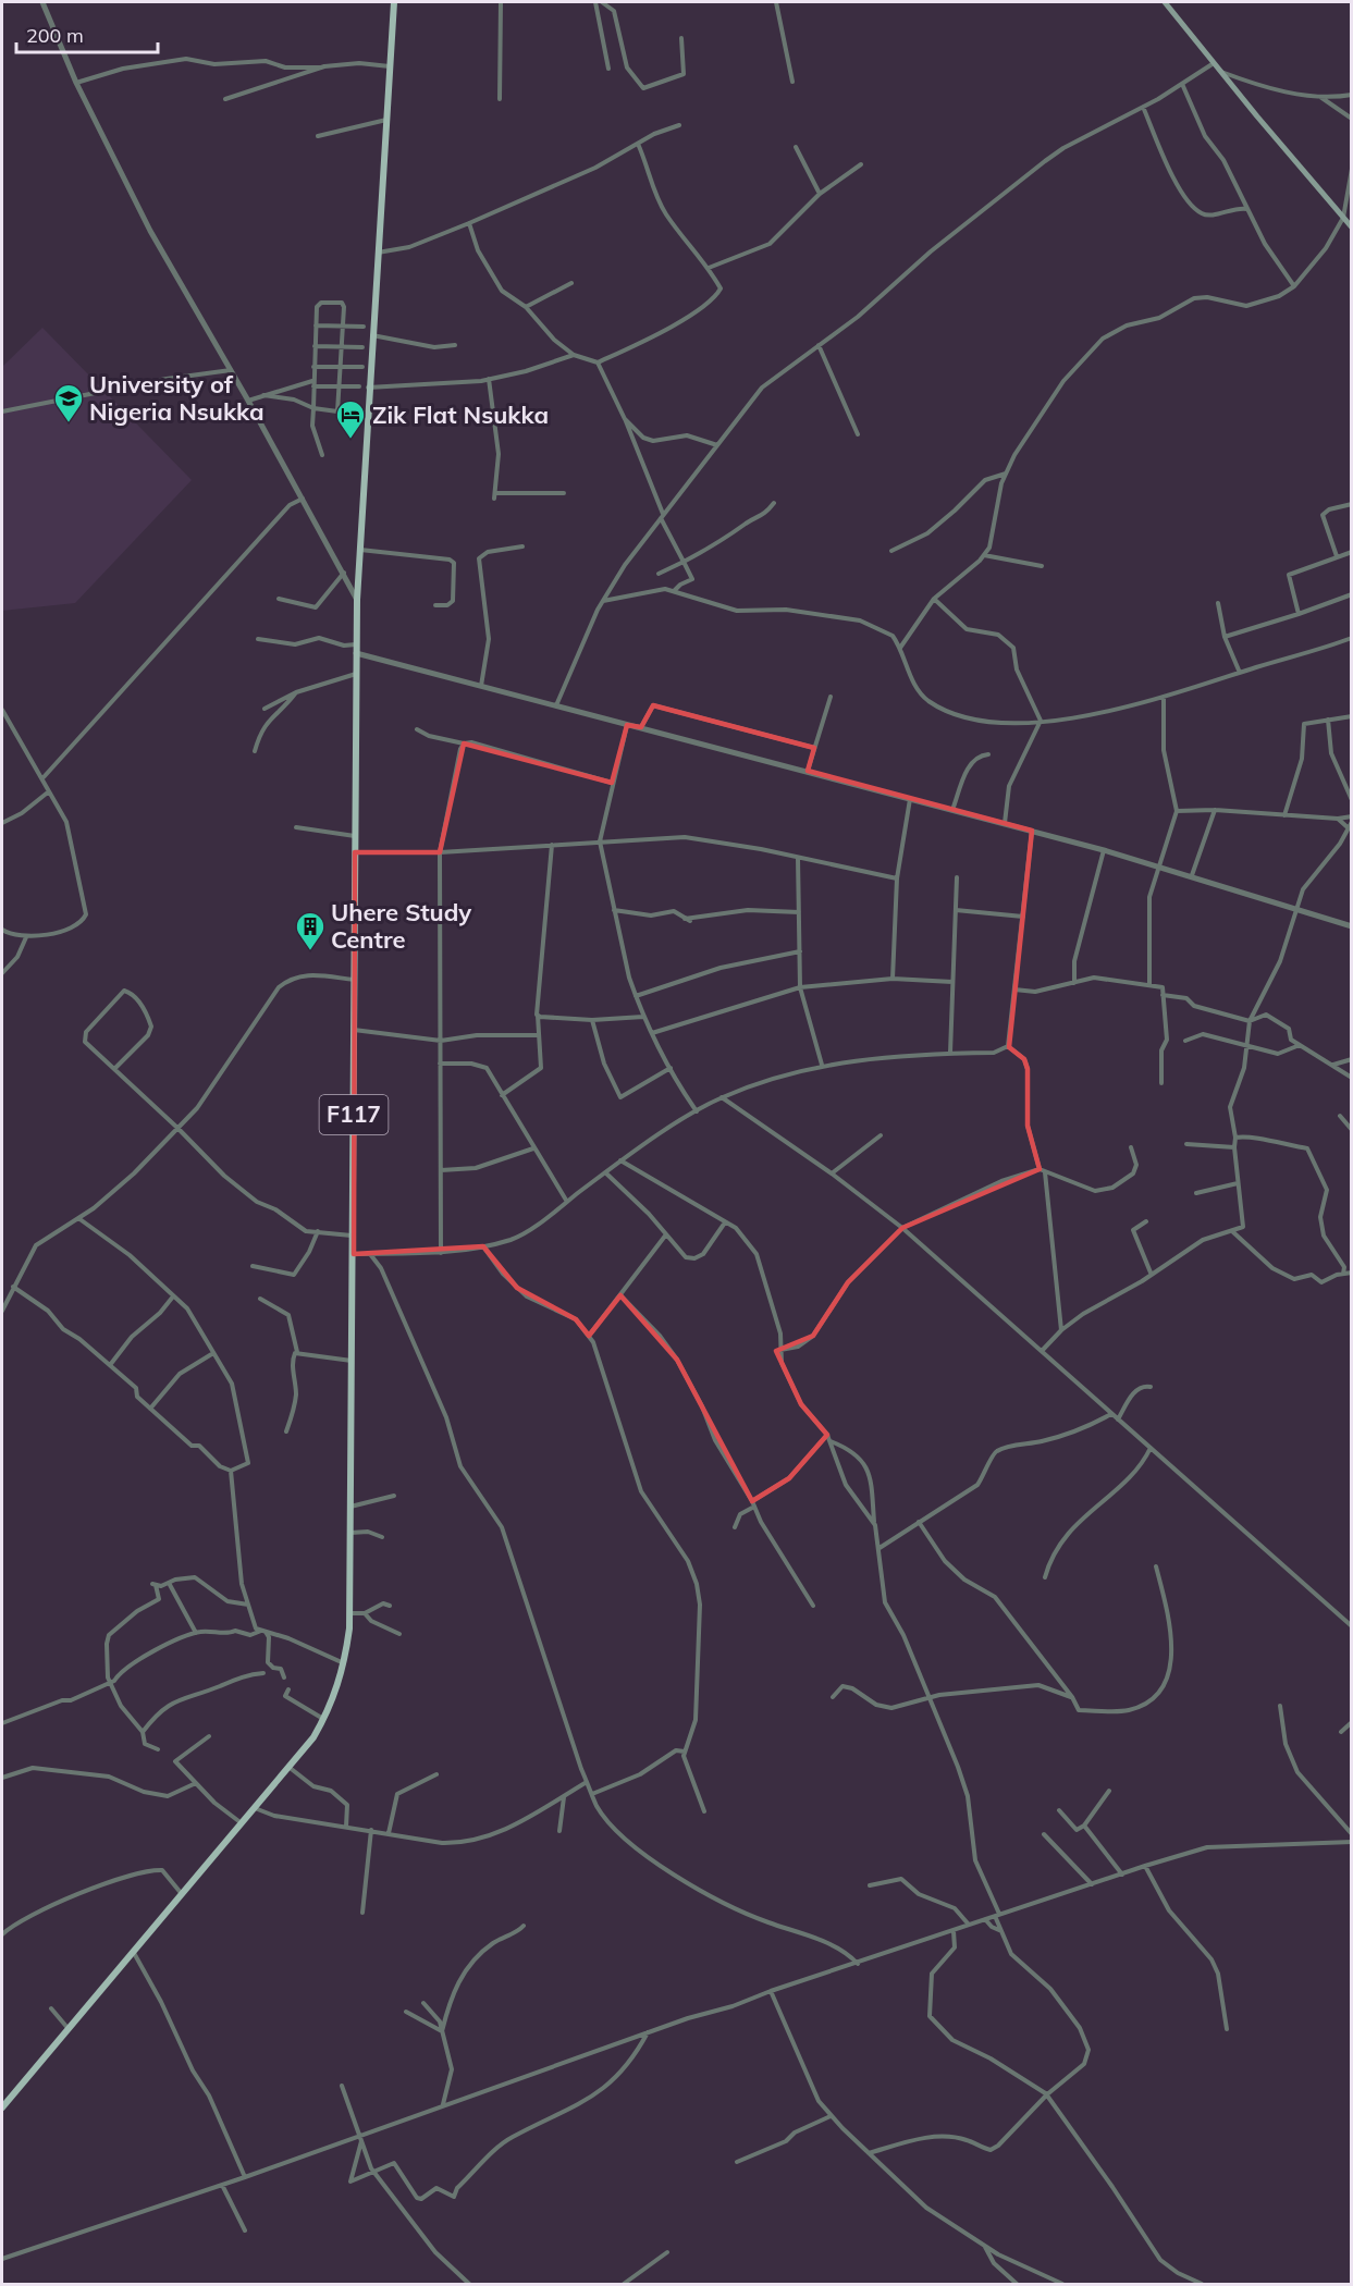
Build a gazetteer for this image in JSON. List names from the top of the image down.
{
  "streets": {
    "main road": ["F117"]
  },
  "places": {
    "school or university": ["University of Nigeria Nsukka"],
    "hotel": ["Zik Flat Nsukka"],
    "building": ["Uhere Study Centre"]
  },
  "scale_bar": "200 m"
}
